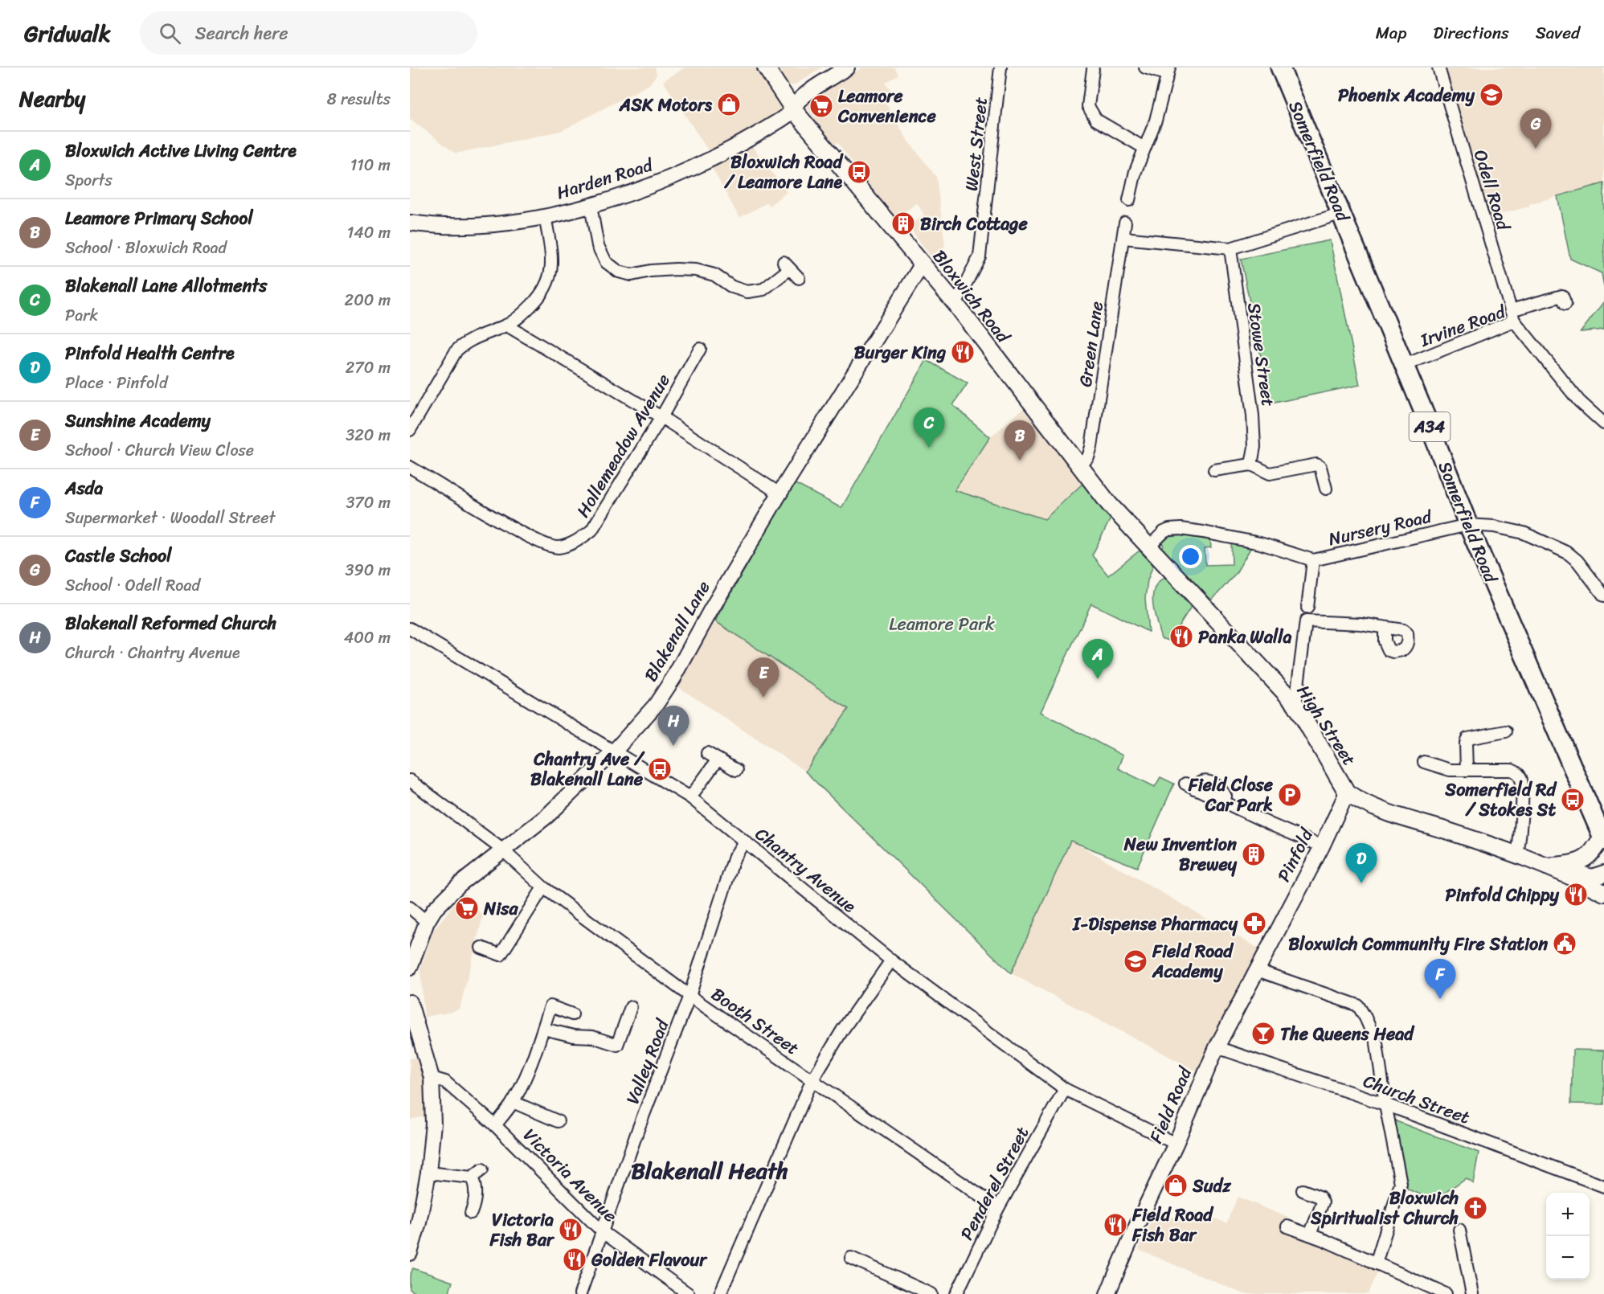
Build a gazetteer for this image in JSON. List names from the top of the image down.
{
  "streets": {
    "highway": ["Somerfield Road", "A34"],
    "main road": ["Bloxwich Road", "High Street"],
    "street": [
      "West Street",
      "Harden Road",
      "Odell Road",
      "Irvine Road",
      "Green Lane",
      "Stowe Street",
      "Hollemeadow Avenue",
      "Nursery Road",
      "Blakenall Lane",
      "Pinfold",
      "Chantry Avenue",
      "Booth Street",
      "Valley Road",
      "Church Street",
      "Field Road",
      "Victoria Avenue",
      "Penderel Street"
    ]
  },
  "crossings": [
    ["West Street", "Bloxwich Road"],
    ["Somerfield Road", "Irvine Road"],
    ["Somerfield Road", "Nursery Road"],
    ["Somerfield Road", "High Street"],
    ["Harden Road", "Bloxwich Road"],
    ["Odell Road", "Irvine Road"],
    ["Bloxwich Road", "Green Lane"],
    ["Bloxwich Road", "Blakenall Lane"],
    ["Bloxwich Road", "High Street"],
    ["Nursery Road", "High Street"],
    ["Blakenall Lane", "Chantry Avenue"],
    ["Blakenall Lane", "Booth Street"],
    ["High Street", "Pinfold"],
    ["Pinfold", "Field Road"],
    ["Chantry Avenue", "Valley Road"],
    ["Chantry Avenue", "Field Road"],
    ["Chantry Avenue", "Penderel Street"],
    ["Booth Street", "Valley Road"],
    ["Booth Street", "Penderel Street"],
    ["Valley Road", "Victoria Avenue"],
    ["Church Street", "Field Road"]
  ],
  "districts": ["Blakenall Heath"],
  "parks": ["Leamore Park"],
  "places": {
    "school or university": ["Phoenix Academy", "Field Road Academy"],
    "shop": ["ASK Motors", "Sudz"],
    "supermarket": ["Leamore Convenience", "Nisa"],
    "bus stop": ["Bloxwich Road / Leamore Lane", "Chantry Ave / Blakenall Lane", "Somerfield Rd / Stokes St"],
    "building": ["Birch Cottage", "New Invention Brewey"],
    "restaurant": [
      "Burger King",
      "Panka Walla",
      "Pinfold Chippy",
      "Field Road Fish Bar",
      "Victoria Fish Bar",
      "Golden Flavour"
    ],
    "parking": ["Field Close Car Park"],
    "pharmacy": ["I-Dispense Pharmacy"],
    "public building": ["Bloxwich Community Fire Station"],
    "bar": ["The Queens Head"],
    "church": ["Bloxwich Spiritualist Church"]
  },
  "page": {
    "header": "Gridwalk",
    "search": "Search here",
    "nav": ["Map", "Directions", "Saved"],
    "heading": ["Nearby", "8 results"],
    "pins": [
      "G",
      "C",
      "B",
      "A",
      "E",
      "H",
      "D",
      "F"
    ],
    "list": [
      {
        "mark": "A",
        "name": "Bloxwich Active Living Centre",
        "note": "Sports",
        "value": "110 m"
      },
      {
        "mark": "B",
        "name": "Leamore Primary School",
        "note": "School · Bloxwich Road",
        "value": "140 m"
      },
      {
        "mark": "C",
        "name": "Blakenall Lane Allotments",
        "note": "Park",
        "value": "200 m"
      },
      {
        "mark": "D",
        "name": "Pinfold Health Centre",
        "note": "Place · Pinfold",
        "value": "270 m"
      },
      {
        "mark": "E",
        "name": "Sunshine Academy",
        "note": "School · Church View Close",
        "value": "320 m"
      },
      {
        "mark": "F",
        "name": "Asda",
        "note": "Supermarket · Woodall Street",
        "value": "370 m"
      },
      {
        "mark": "G",
        "name": "Castle School",
        "note": "School · Odell Road",
        "value": "390 m"
      },
      {
        "mark": "H",
        "name": "Blakenall Reformed Church",
        "note": "Church · Chantry Avenue",
        "value": "400 m"
      }
    ],
    "map_buttons": ["+", "−"]
  }
}
